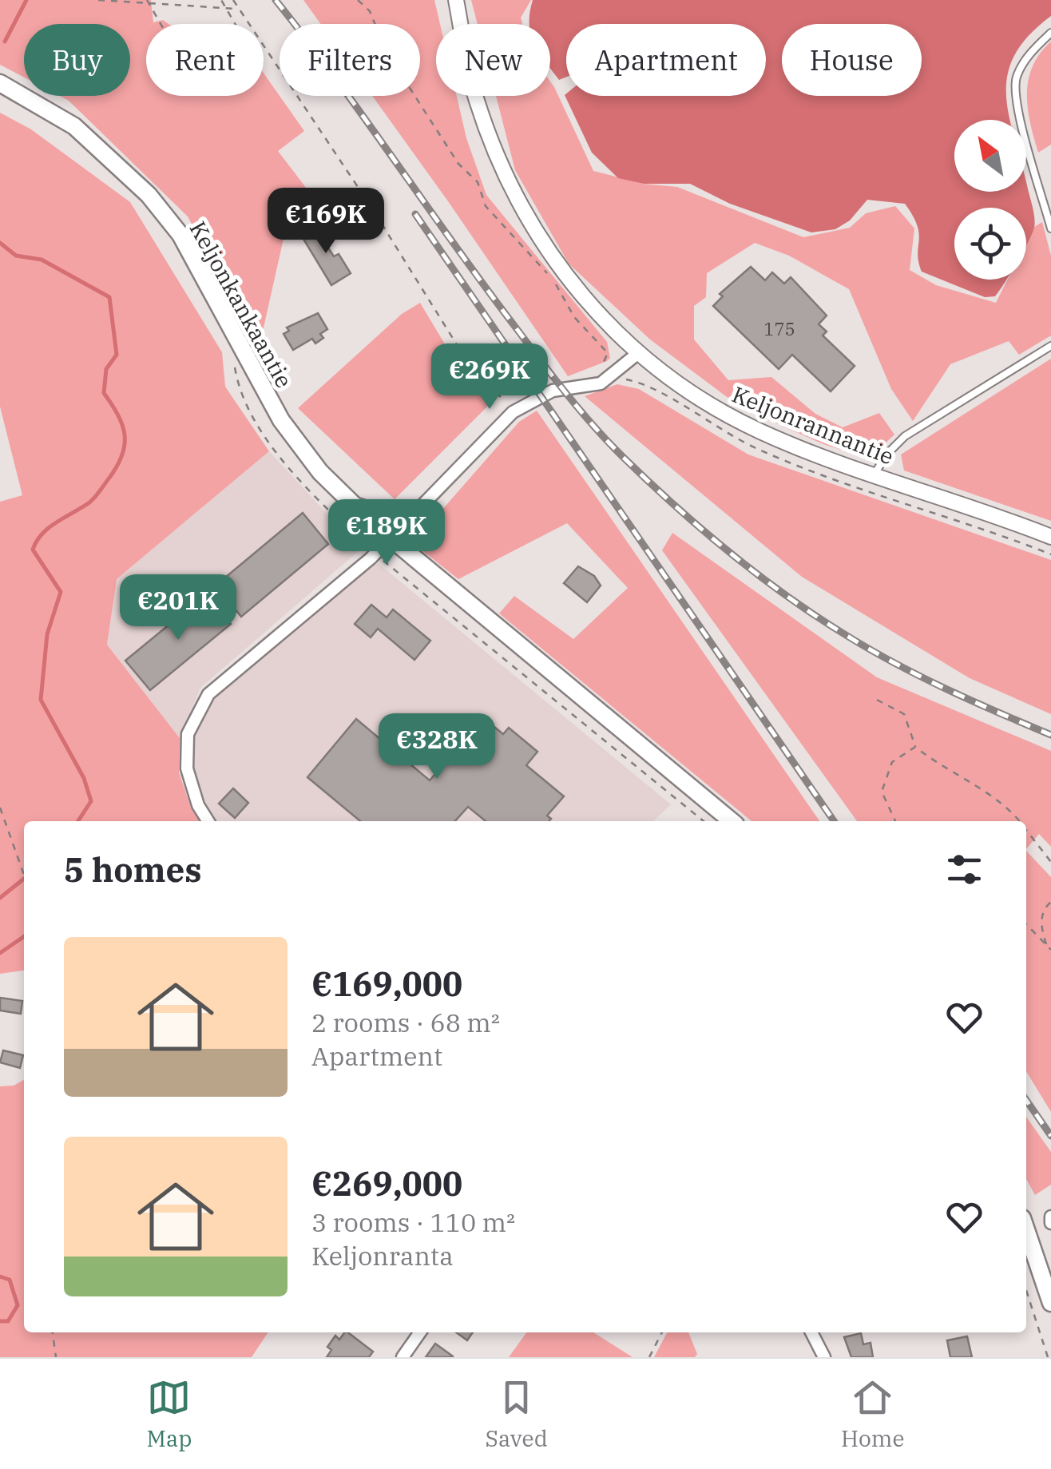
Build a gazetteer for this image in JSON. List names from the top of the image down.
{
  "streets": {
    "main road": ["Keljonkankaantie"],
    "street": ["Keljonrannantie"]
  },
  "house_numbers": ["175"],
  "north": "top left",
  "page": {
    "chip": [
      "Buy",
      "Rent",
      "Filters",
      "New",
      "Apartment",
      "House"
    ],
    "price": [
      "€169K",
      "€269K",
      "€189K",
      "€201K",
      "€328K"
    ],
    "heading": "5 homes",
    "list": [
      {
        "name": "€169,000",
        "note": "2 rooms · 68 m² · Apartment"
      },
      {
        "name": "€269,000",
        "note": "3 rooms · 110 m² · Keljonranta"
      }
    ],
    "tabs": ["Map", "Saved", "Home"]
  }
}
